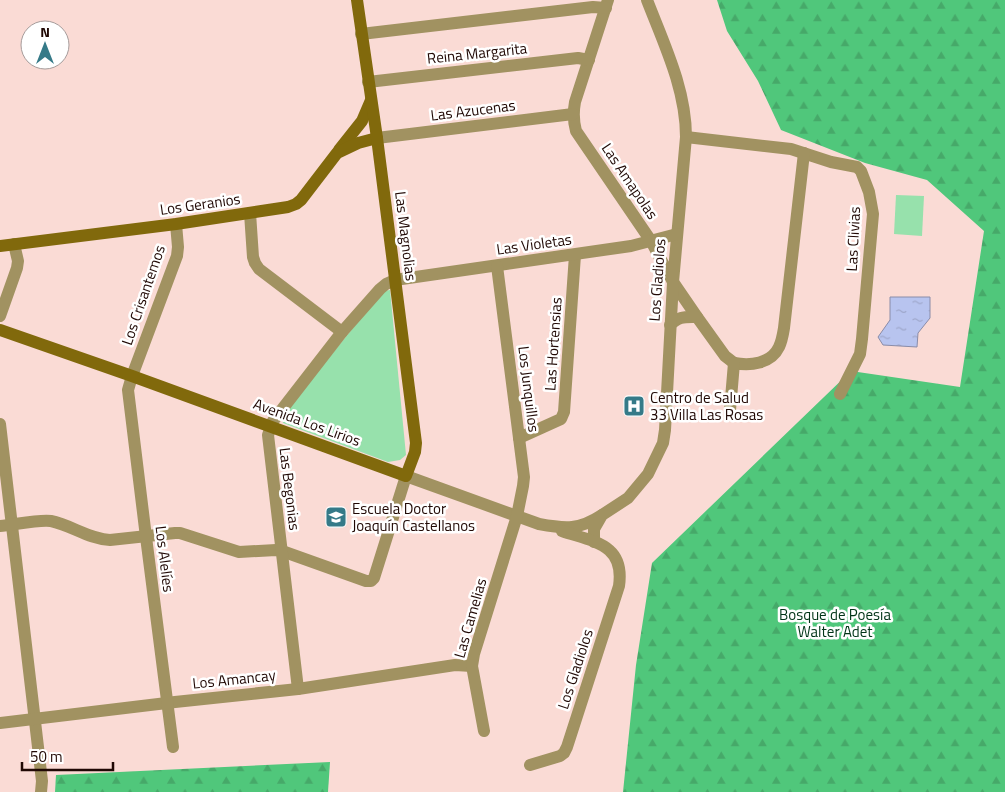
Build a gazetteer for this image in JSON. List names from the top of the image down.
{
  "streets": {
    "street": [
      "Reina Margarita",
      "Las Azucenas",
      "Las Amapolas",
      "Los Geranios",
      "Las Magnolias",
      "Las Clivias",
      "Las Violetas",
      "Los Gladiolos",
      "Los Crisantemos",
      "Las Hortensias",
      "Los Junquillos",
      "Avenida Los Lirios",
      "Las Begonias",
      "Los Alelíes",
      "Las Camelias",
      "Los Amancay"
    ]
  },
  "crossings": [
    ["Reina Margarita", "Las Magnolias"],
    ["Las Azucenas", "Las Amapolas"],
    ["Las Azucenas", "Los Geranios"],
    ["Las Azucenas", "Las Magnolias"],
    ["Las Amapolas", "Las Violetas"],
    ["Las Amapolas", "Los Gladiolos"],
    ["Los Geranios", "Las Magnolias"],
    ["Los Geranios", "Los Crisantemos"],
    ["Las Magnolias", "Las Violetas"],
    ["Las Magnolias", "Avenida Los Lirios"],
    ["Las Clivias", "Los Gladiolos"],
    ["Las Violetas", "Los Gladiolos"],
    ["Las Violetas", "Las Hortensias"],
    ["Las Violetas", "Los Junquillos"],
    ["Los Gladiolos", "Avenida Los Lirios"],
    ["Los Crisantemos", "Avenida Los Lirios"],
    ["Los Crisantemos", "Los Alelíes"],
    ["Las Hortensias", "Los Junquillos"],
    ["Los Junquillos", "Avenida Los Lirios"],
    ["Los Junquillos", "Las Camelias"],
    ["Avenida Los Lirios", "Las Begonias"],
    ["Avenida Los Lirios", "Los Alelíes"],
    ["Avenida Los Lirios", "Las Camelias"],
    ["Las Begonias", "Los Amancay"],
    ["Los Alelíes", "Los Amancay"],
    ["Las Camelias", "Los Amancay"]
  ],
  "parks": ["Bosque de Poesía Walter Adet"],
  "places": {
    "hospital": ["Centro de Salud 33 Villa Las Rosas"],
    "school or university": ["Escuela Doctor Joaquín Castellanos"]
  },
  "scale_bar": "50 m",
  "north": "top"
}
